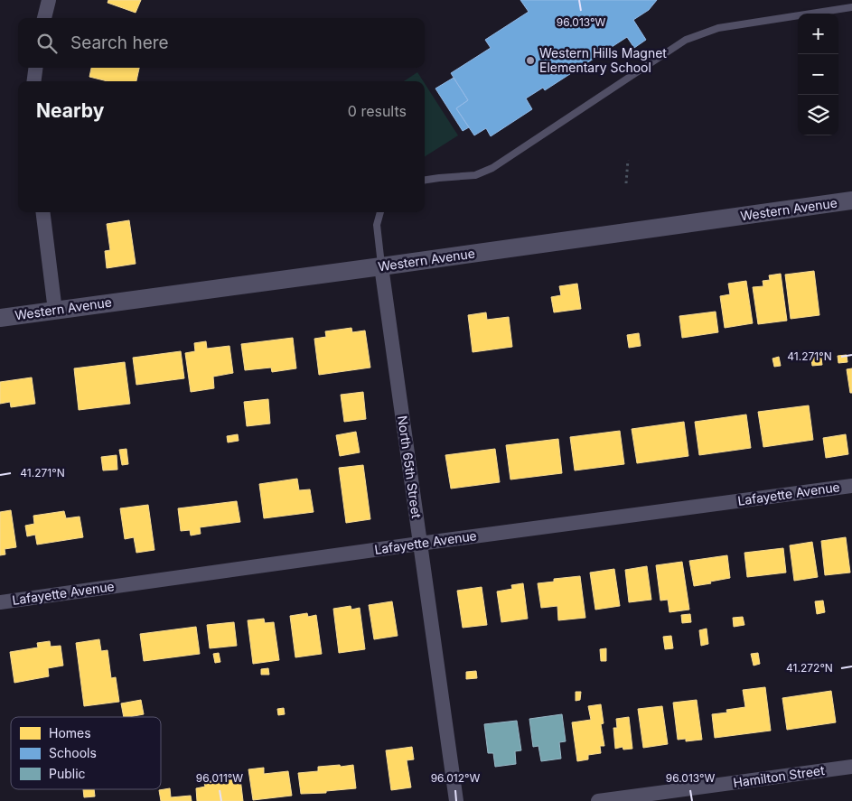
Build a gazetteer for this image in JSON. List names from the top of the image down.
{
  "streets": {
    "street": [
      "Western Avenue",
      "North 65th Street",
      "Lafayette Avenue",
      "Hamilton Street"
    ]
  },
  "crossings": [
    ["Western Avenue", "North 65th Street"],
    ["North 65th Street", "Lafayette Avenue"]
  ],
  "places": ["Western Hills Magnet Elementary School"],
  "legend": ["Homes", "Schools", "Public"],
  "page": {
    "map_buttons": ["+", "−"],
    "search": "Search here",
    "heading": ["Nearby", "0 results"]
  },
  "coordinates": [
    "96.013°W",
    "41.271°N",
    "41.272°N",
    "96.011°W",
    "96.012°W"
  ]
}
